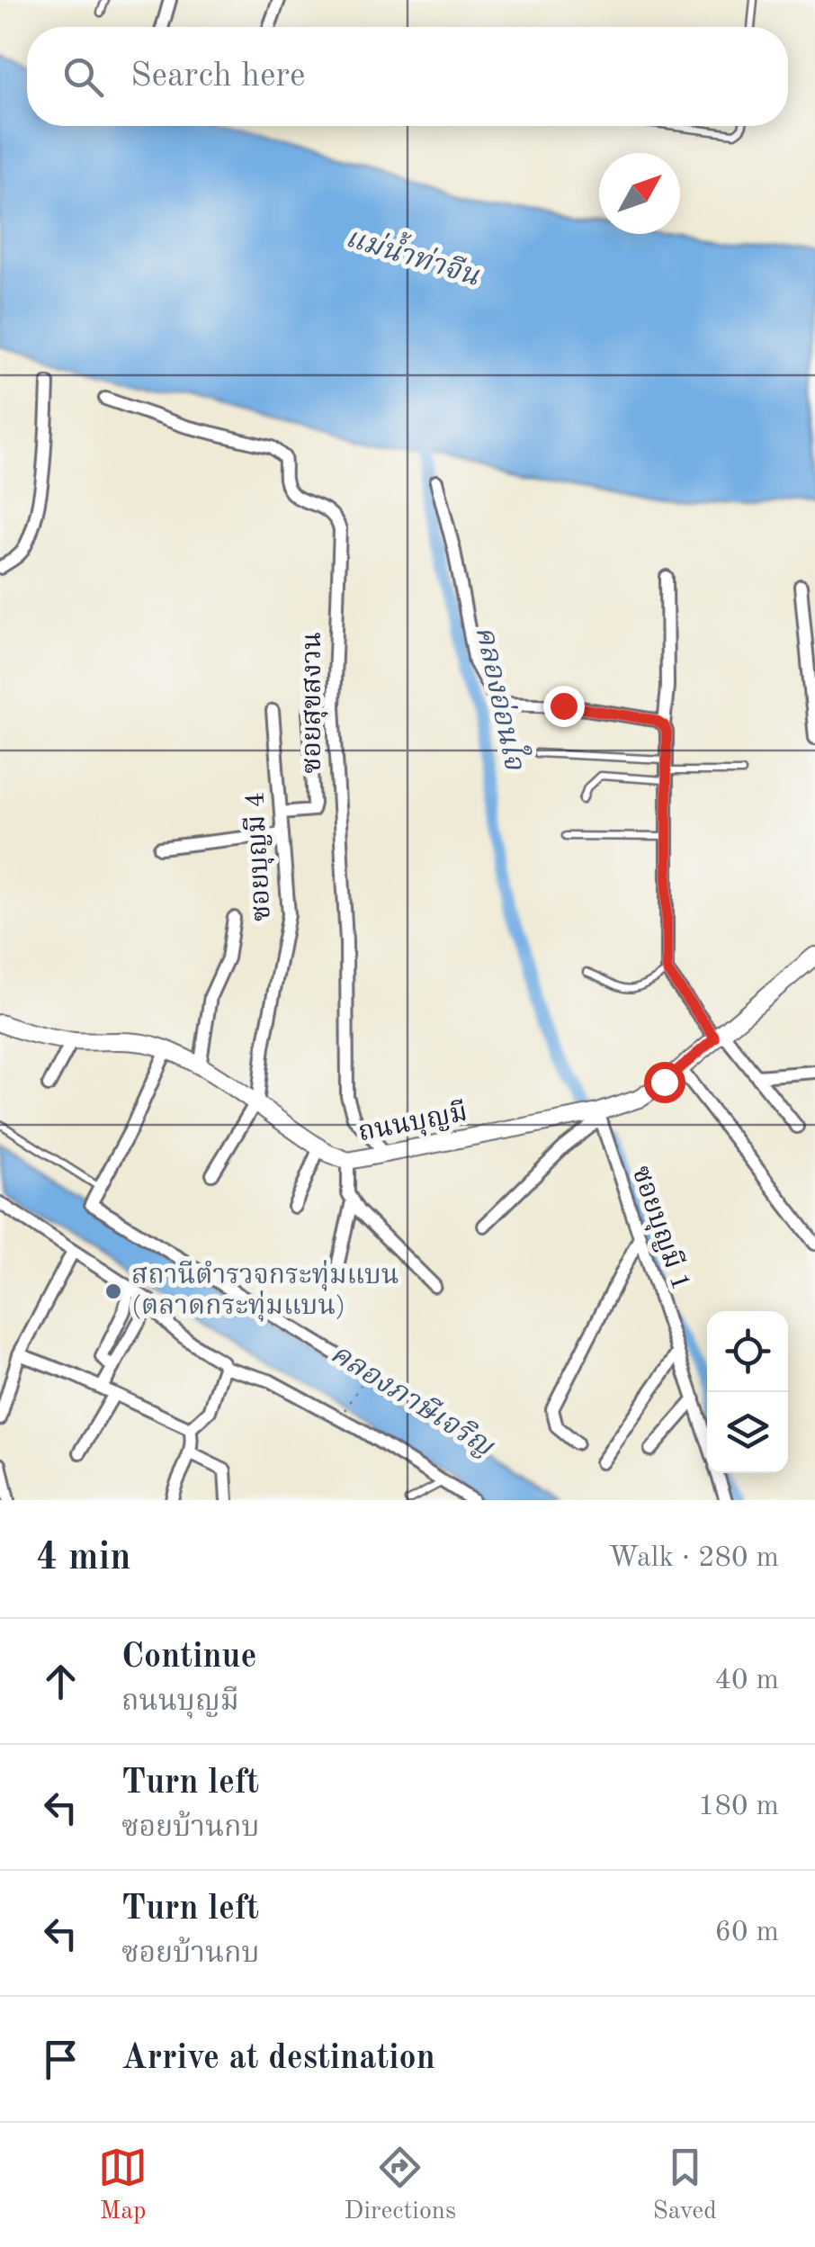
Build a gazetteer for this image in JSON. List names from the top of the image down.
{
  "streets": {
    "street": [
      "ซอยสุขสงวน",
      "ซอยบุญมี 4",
      "ถนนบุญมี",
      "ซอยบุญมี 1"
    ]
  },
  "crossings": [
    ["ซอยสุขสงวน", "ถนนบุญมี"],
    ["ซอยบุญมี 4", "ถนนบุญมี"],
    ["ถนนบุญมี", "ซอยบุญมี 1"]
  ],
  "water": ["แม่น้ำท่าจีน", "คลองอ่อนใจ", "คลองภาษีเจริญ"],
  "places": ["สถานีตำรวจกระทุ่มแบน (ตลาดกระทุ่มแบน)"],
  "north": "top right",
  "page": {
    "search": "Search here",
    "heading": ["4 min", "Walk · 280 m"],
    "list": [
      ["Continue", "ถนนบุญมี", "40 m"],
      ["Turn left", "ซอยบ้านกบ", "180 m"],
      ["Turn left", "ซอยบ้านกบ", "60 m"],
      "Arrive at destination"
    ],
    "nav": ["Map", "Directions", "Saved"]
  }
}
